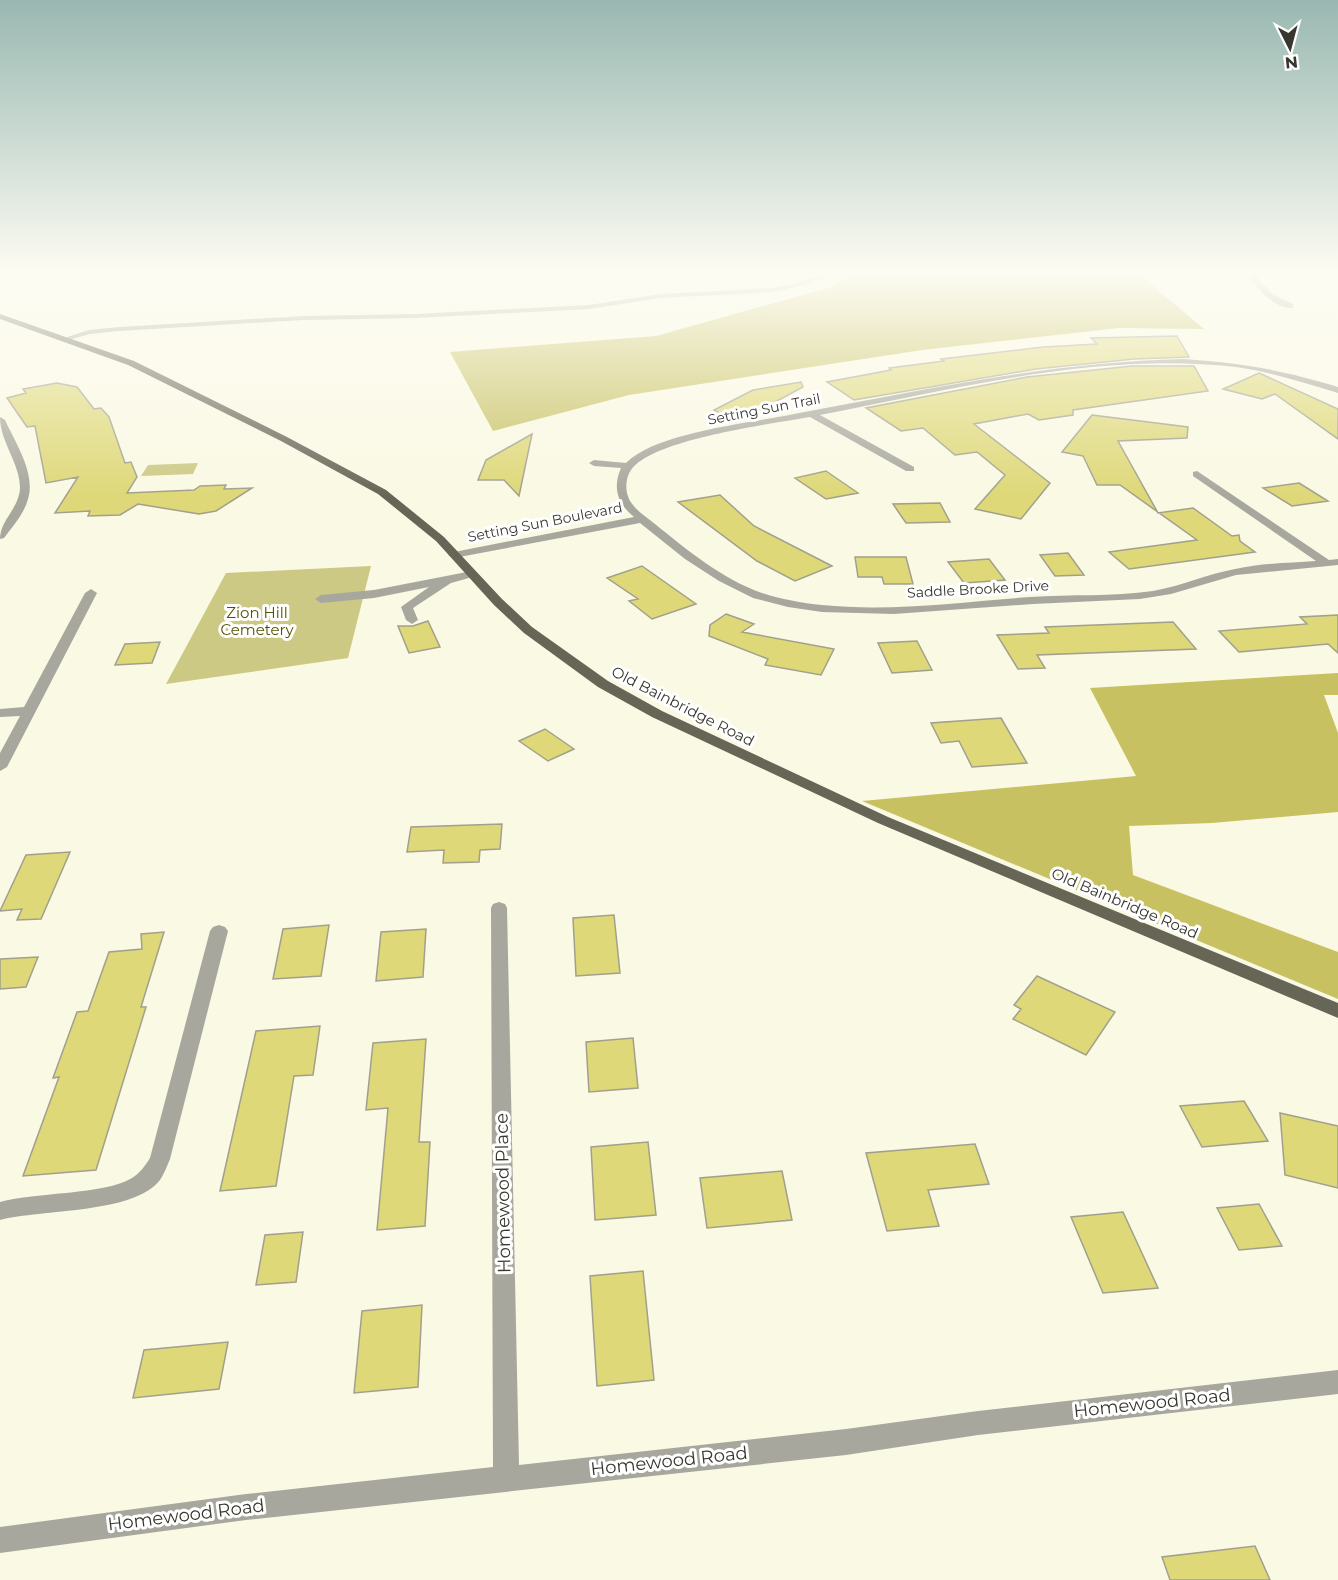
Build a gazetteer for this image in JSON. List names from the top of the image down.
{
  "streets": {
    "main road": ["Old Bainbridge Road"],
    "street": [
      "Setting Sun Trail",
      "Setting Sun Boulevard",
      "Saddle Brooke Drive",
      "Homewood Place",
      "Homewood Road"
    ]
  },
  "crossings": [
    ["Setting Sun Boulevard", "Saddle Brooke Drive"],
    ["Setting Sun Boulevard", "Old Bainbridge Road"],
    ["Homewood Place", "Homewood Road"]
  ],
  "parks": ["Zion Hill Cemetery"],
  "north": "bottom"
}
